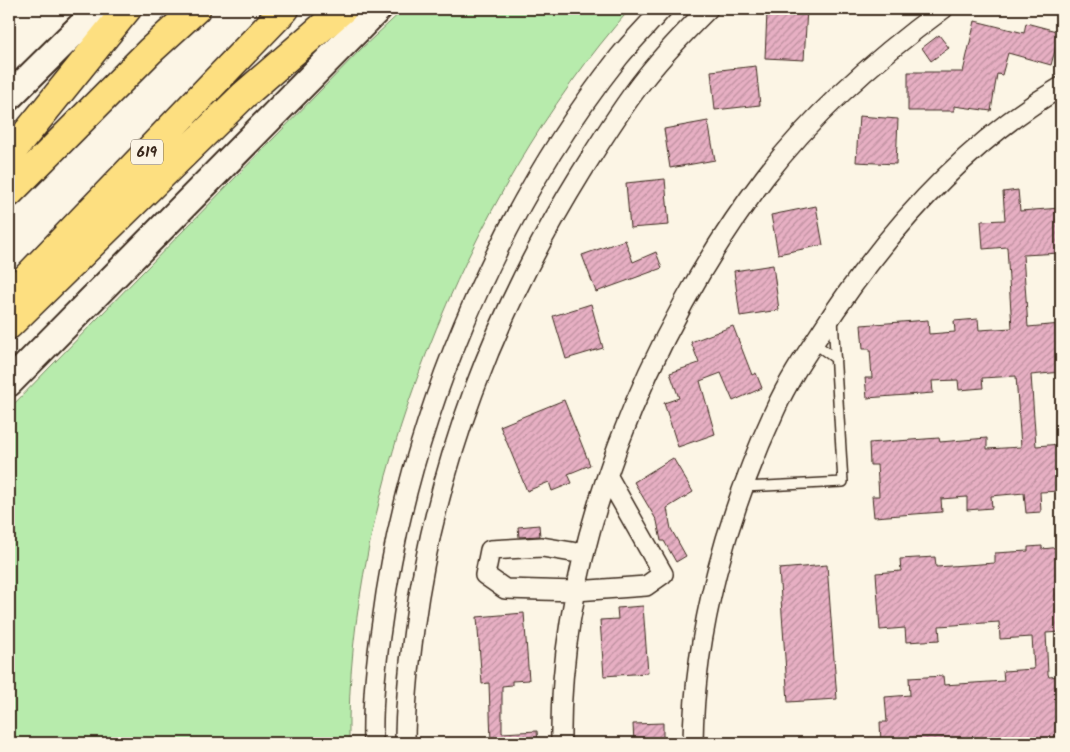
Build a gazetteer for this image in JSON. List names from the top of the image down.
{
  "streets": {
    "highway": ["619"]
  }
}
